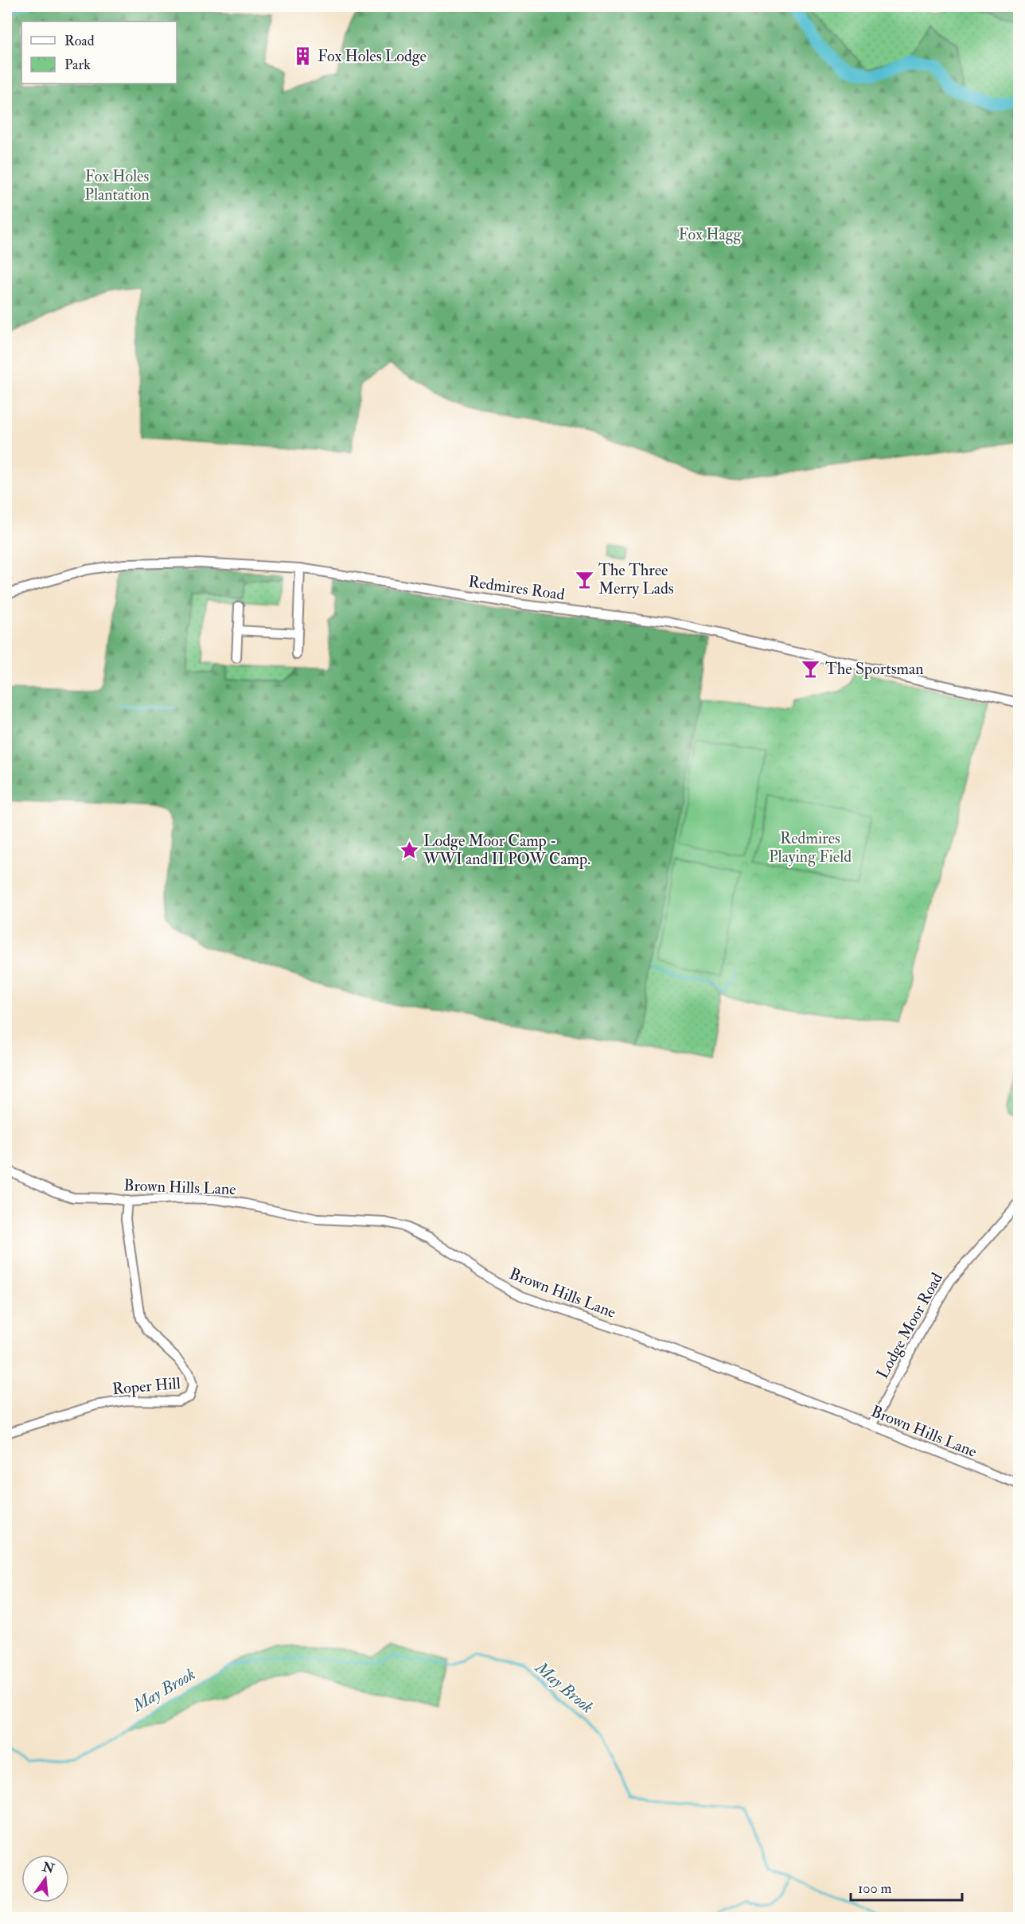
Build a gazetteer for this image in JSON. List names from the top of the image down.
{
  "streets": {
    "street": [
      "Redmires Road",
      "Brown Hills Lane",
      "Lodge Moor Road",
      "Roper Hill"
    ]
  },
  "crossings": [
    ["Brown Hills Lane", "Lodge Moor Road"],
    ["Brown Hills Lane", "Roper Hill"]
  ],
  "water": ["May Brook"],
  "parks": ["Fox Holes Plantation", "Fox Hagg", "Redmires Playing Field"],
  "places": {
    "building": ["Fox Holes Lodge"],
    "bar": ["The Three Merry Lads", "The Sportsman"],
    "place": ["Lodge Moor Camp - WWI and II POW Camp."]
  },
  "legend": ["Road", "Park"],
  "scale_bar": "100 m",
  "north": "top"
}
